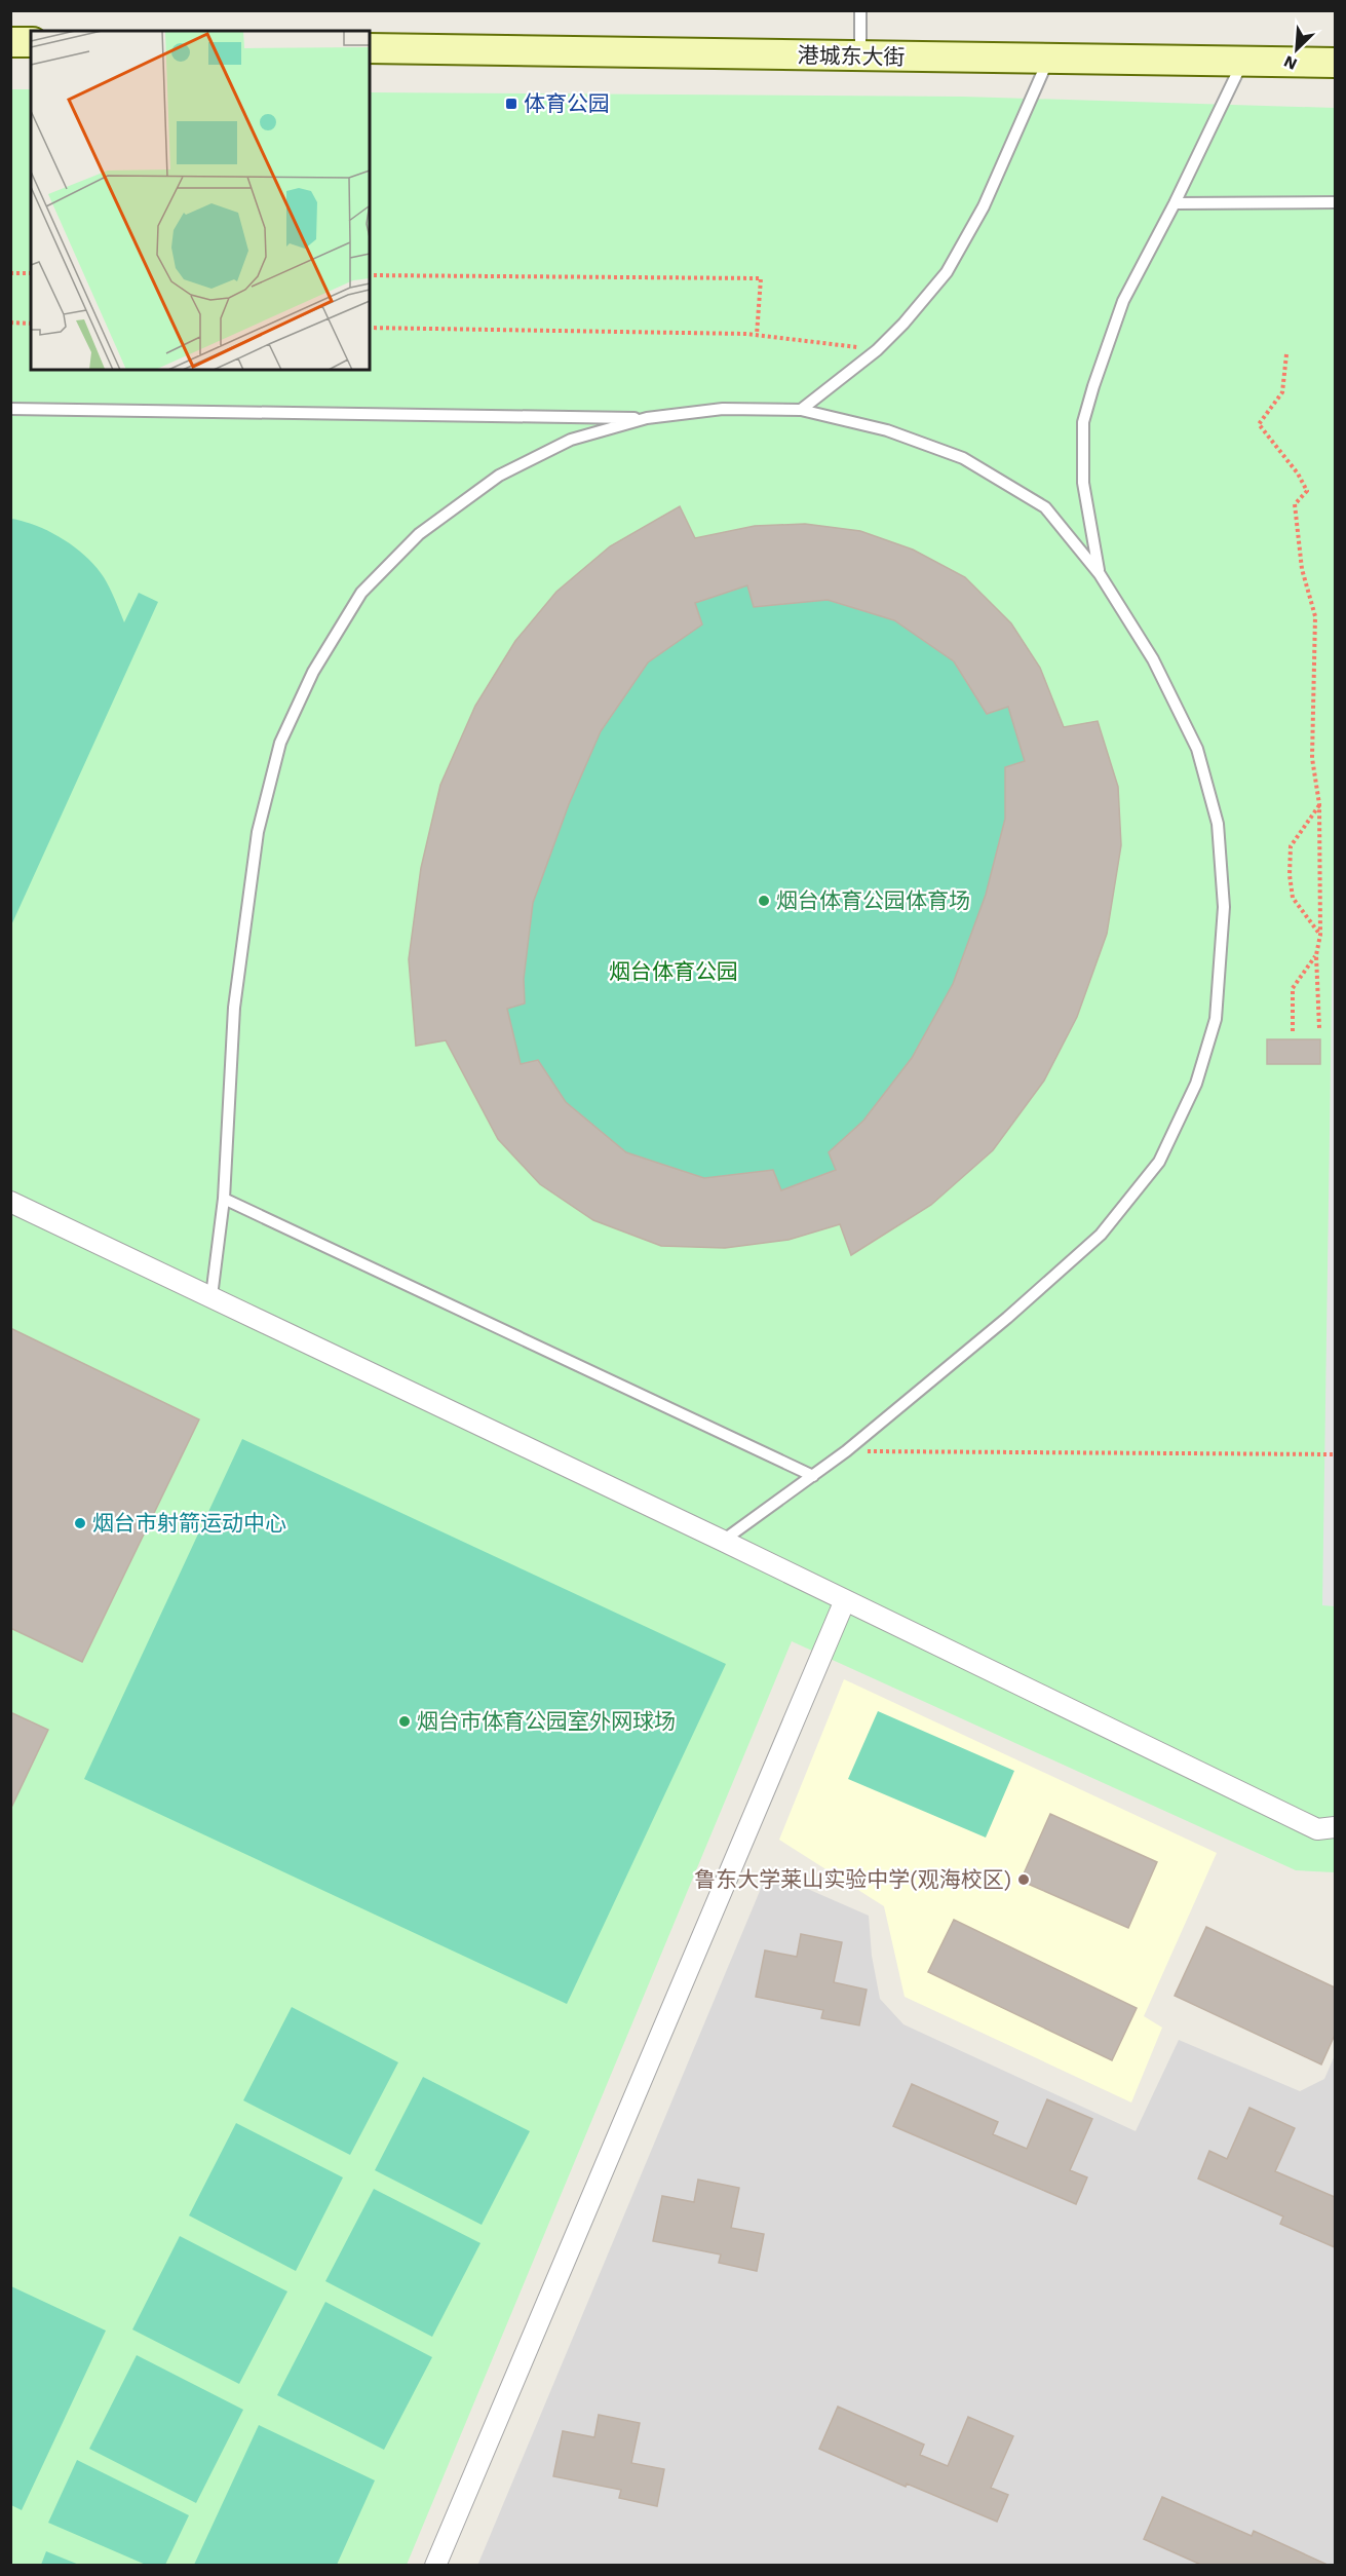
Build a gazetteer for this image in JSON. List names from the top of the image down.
{
  "streets": {
    "main road": ["港城东大街"]
  },
  "parks": ["烟台体育公园"],
  "places": {
    "transit": ["体育公园"],
    "other": [
      "烟台体育公园体育场",
      "烟台市射箭运动中心",
      "烟台市体育公园室外网球场",
      "鲁东大学莱山实验中学(观海校区)"
    ]
  },
  "north": "bottom left"
}
